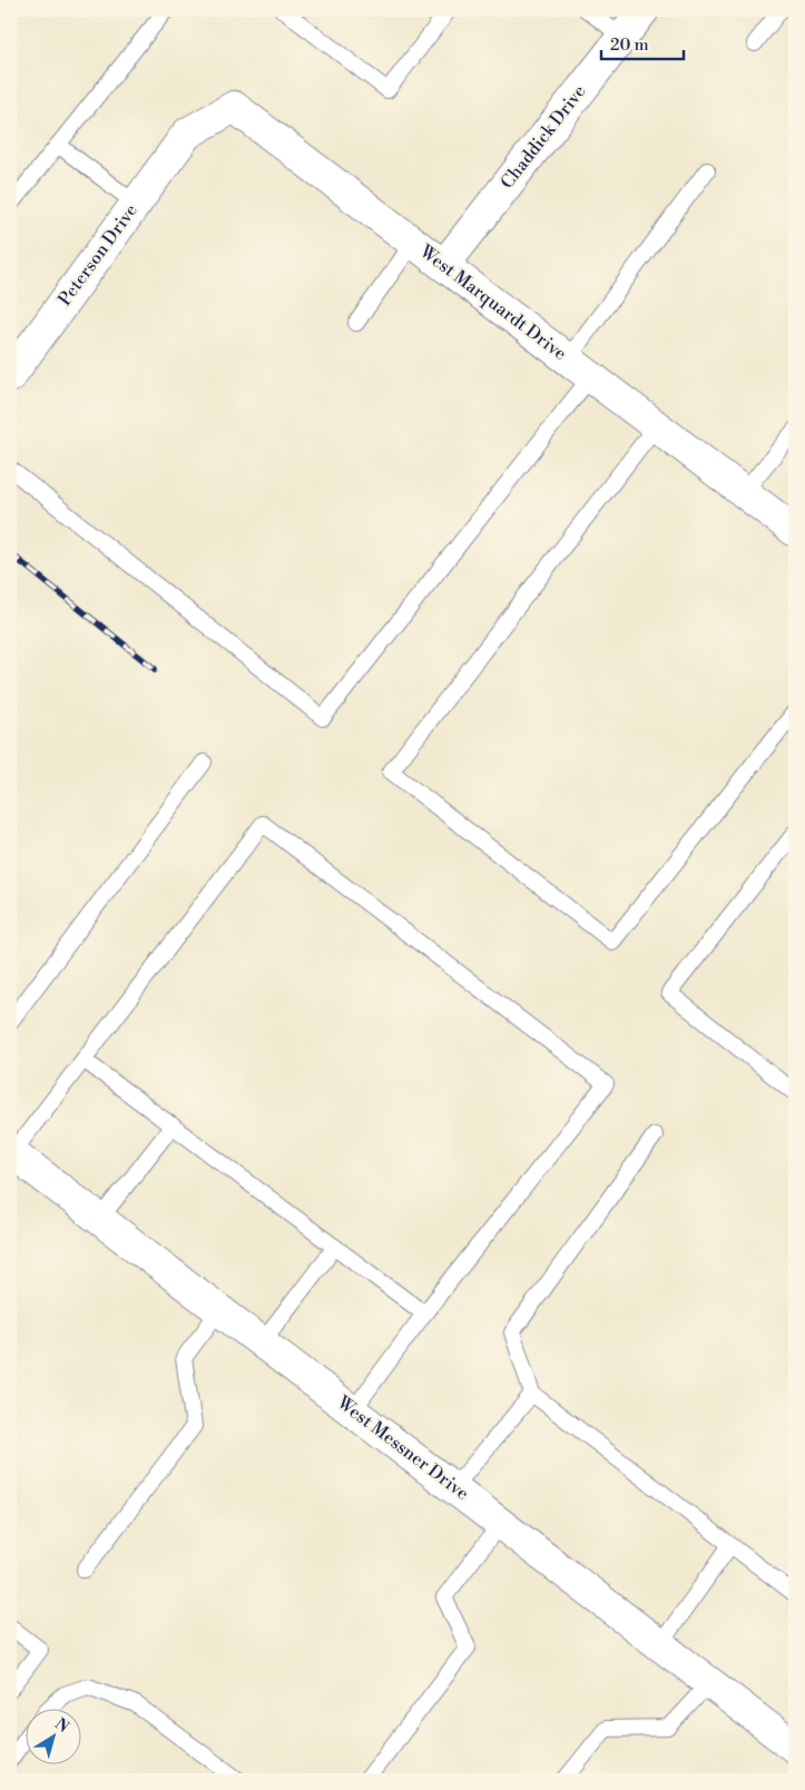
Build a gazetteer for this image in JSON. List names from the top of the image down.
{
  "streets": {
    "street": [
      "Chaddick Drive",
      "Peterson Drive",
      "West Marquardt Drive",
      "West Messner Drive"
    ]
  },
  "crossings": [
    ["Chaddick Drive", "West Marquardt Drive"],
    ["Peterson Drive", "West Marquardt Drive"]
  ],
  "scale_bar": "20 m",
  "north": "top right"
}
